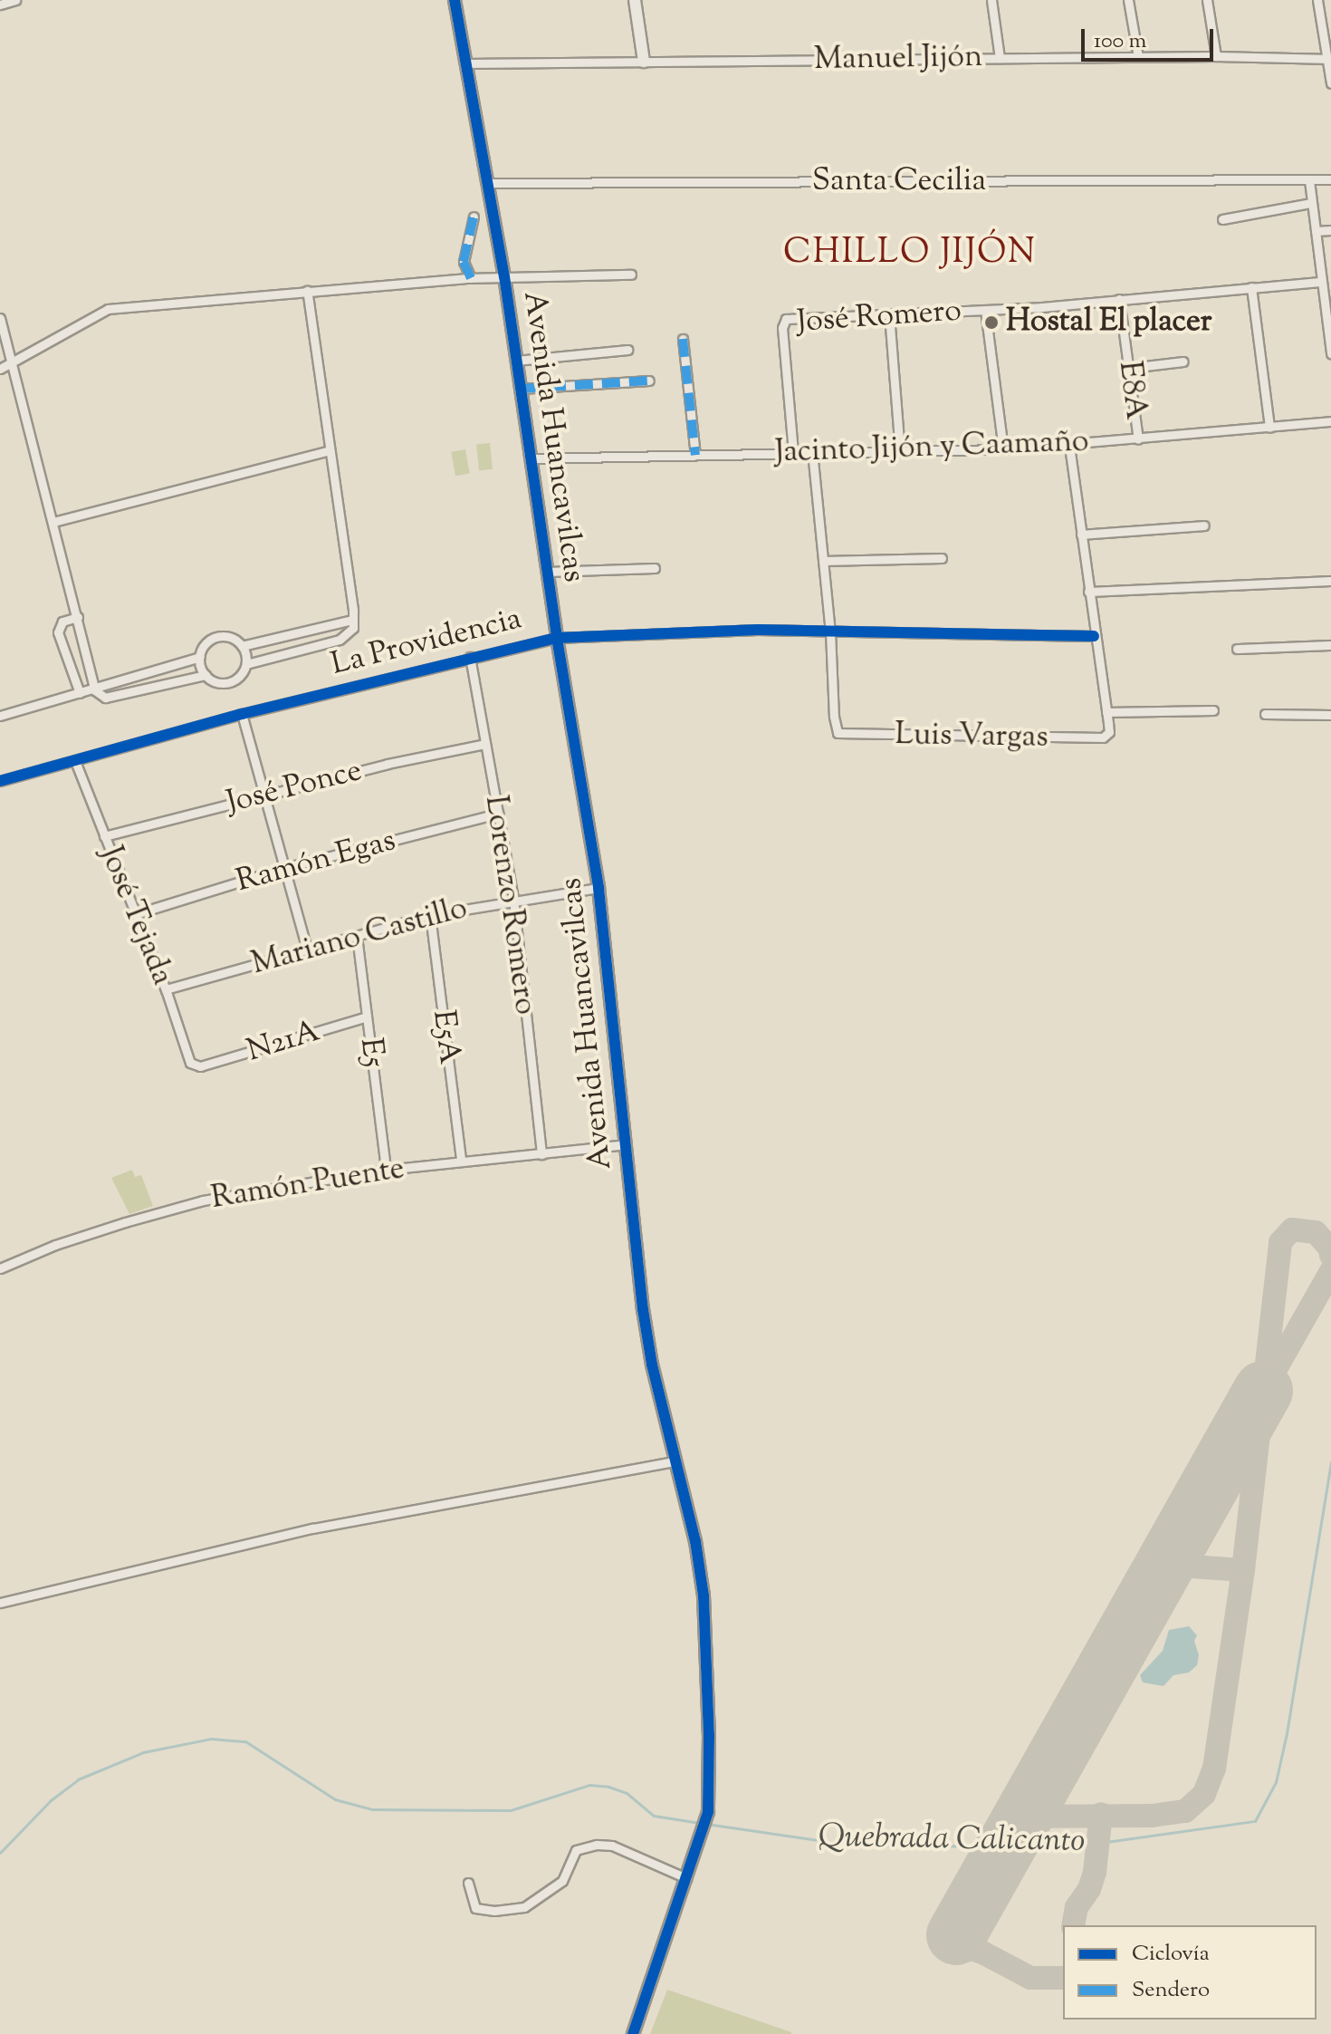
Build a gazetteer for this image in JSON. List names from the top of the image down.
{
  "streets": {
    "street": [
      "Manuel Jijón",
      "Santa Cecilia",
      "José Romero",
      "E8A",
      "Avenida Huancavilcas",
      "Jacinto Jijón y Caamaño",
      "La Providencia",
      "Luis Vargas",
      "José Ponce",
      "Ramón Egas",
      "Lorenzo Romero",
      "José Tejada",
      "Mariano Castillo",
      "E5A",
      "N21A",
      "E5",
      "Ramón Puente"
    ]
  },
  "crossings": [
    ["Manuel Jijón", "Avenida Huancavilcas"],
    ["Santa Cecilia", "Avenida Huancavilcas"],
    ["José Romero", "E8A"],
    ["José Romero", "Jacinto Jijón y Caamaño"],
    ["E8A", "Jacinto Jijón y Caamaño"],
    ["Avenida Huancavilcas", "Jacinto Jijón y Caamaño"],
    ["Avenida Huancavilcas", "La Providencia"],
    ["Avenida Huancavilcas", "Mariano Castillo"],
    ["Avenida Huancavilcas", "Ramón Puente"],
    ["La Providencia", "Luis Vargas"],
    ["La Providencia", "Lorenzo Romero"],
    ["La Providencia", "José Tejada"],
    ["José Ponce", "Lorenzo Romero"],
    ["José Ponce", "José Tejada"],
    ["Ramón Egas", "Lorenzo Romero"],
    ["Ramón Egas", "José Tejada"],
    ["Lorenzo Romero", "Mariano Castillo"],
    ["Lorenzo Romero", "Ramón Puente"],
    ["José Tejada", "Mariano Castillo"],
    ["José Tejada", "N21A"],
    ["Mariano Castillo", "E5A"],
    ["Mariano Castillo", "E5"],
    ["E5A", "Ramón Puente"],
    ["N21A", "E5"],
    ["E5", "Ramón Puente"]
  ],
  "districts": ["CHILLO JIJÓN"],
  "water": ["Quebrada Calicanto"],
  "places": ["Hostal El placer"],
  "legend": ["Ciclovía", "Sendero"],
  "scale_bar": "100 m"
}
